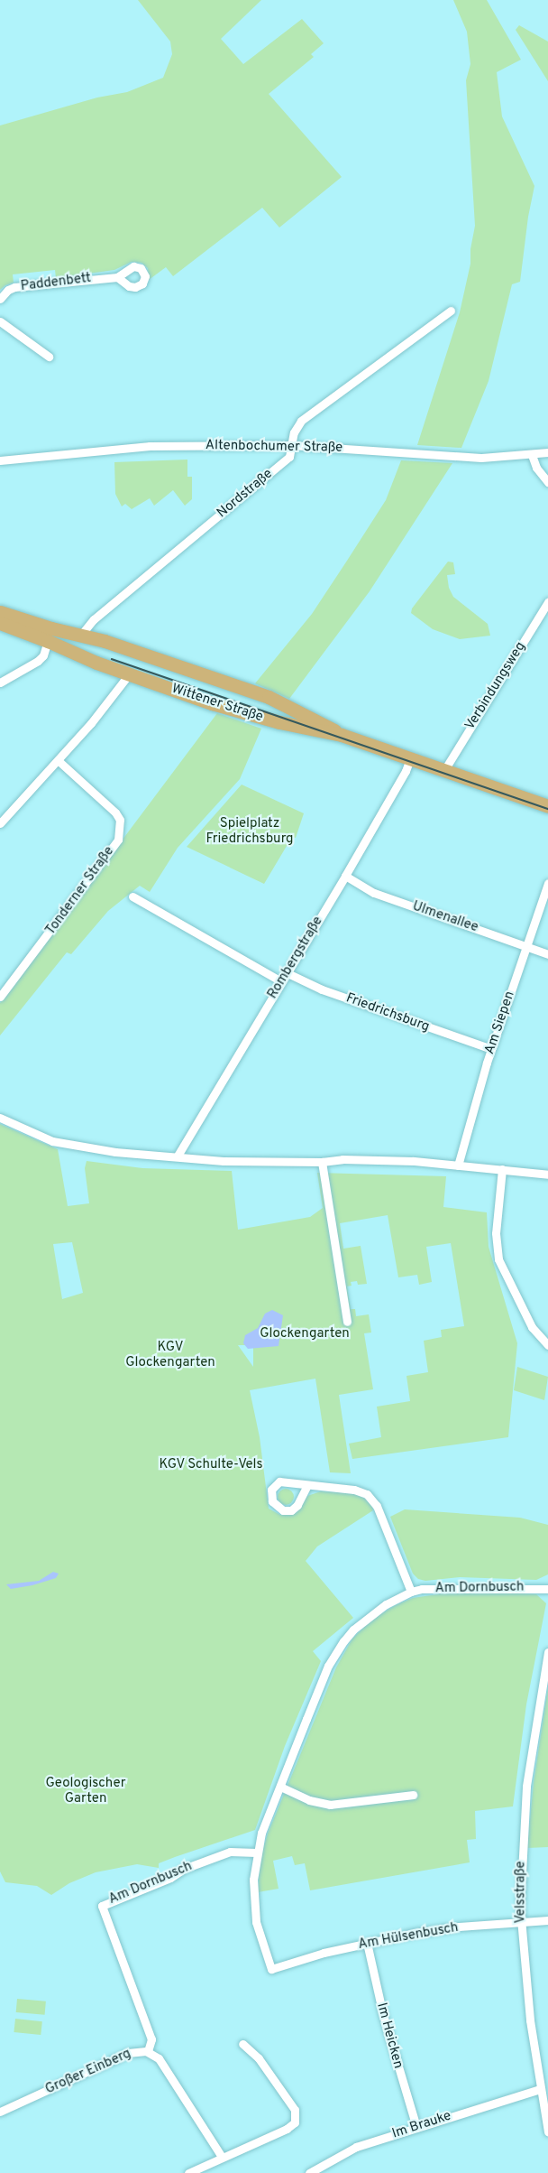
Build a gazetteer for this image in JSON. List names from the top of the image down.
{
  "streets": {
    "main road": ["Wittener Straße"],
    "street": [
      "Paddenbett",
      "Altenbochumer Straße",
      "Nordstraße",
      "Verbindungsweg",
      "Tonderner Straße",
      "Ulmenallee",
      "Rombergstraße",
      "Friedrichsburg",
      "Am Siepen",
      "Am Dornbusch",
      "Velsstraße",
      "Am Hülsenbusch",
      "Im Heicken",
      "Großer Einberg",
      "Im Brauke"
    ]
  },
  "crossings": [
    ["Altenbochumer Straße", "Nordstraße"],
    ["Nordstraße", "Wittener Straße"],
    ["Verbindungsweg", "Wittener Straße"],
    ["Wittener Straße", "Rombergstraße"],
    ["Ulmenallee", "Rombergstraße"],
    ["Ulmenallee", "Am Siepen"],
    ["Rombergstraße", "Friedrichsburg"],
    ["Friedrichsburg", "Am Siepen"],
    ["Am Dornbusch", "Am Hülsenbusch"],
    ["Am Dornbusch", "Großer Einberg"],
    ["Velsstraße", "Am Hülsenbusch"],
    ["Velsstraße", "Im Brauke"],
    ["Am Hülsenbusch", "Im Heicken"],
    ["Im Heicken", "Im Brauke"]
  ],
  "parks": [
    "Spielplatz Friedrichsburg",
    "Glockengarten",
    "KGV Glockengarten",
    "KGV Schulte-Vels",
    "Geologischer Garten"
  ]
}
